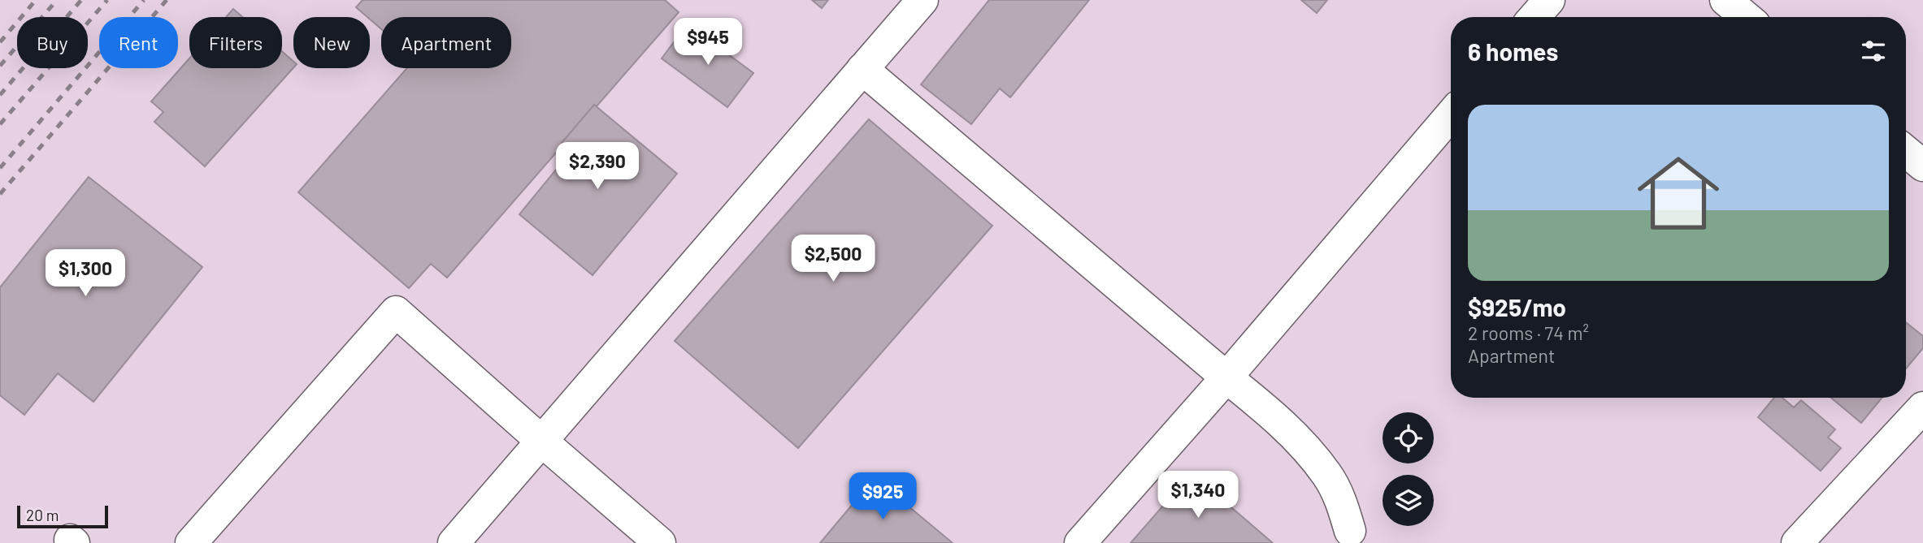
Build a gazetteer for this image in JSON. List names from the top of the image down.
{
  "scale_bar": "20 m",
  "page": {
    "chip": [
      "Buy",
      "Rent",
      "Filters",
      "New",
      "Apartment"
    ],
    "heading": "6 homes",
    "price": [
      "$945",
      "$2,390",
      "$2,500",
      "$1,300",
      "$1,340",
      "$925"
    ],
    "list": [
      {
        "name": "$925/mo",
        "note": "2 rooms · 74 m² · Apartment"
      }
    ],
    "scale": "20 m"
  }
}
